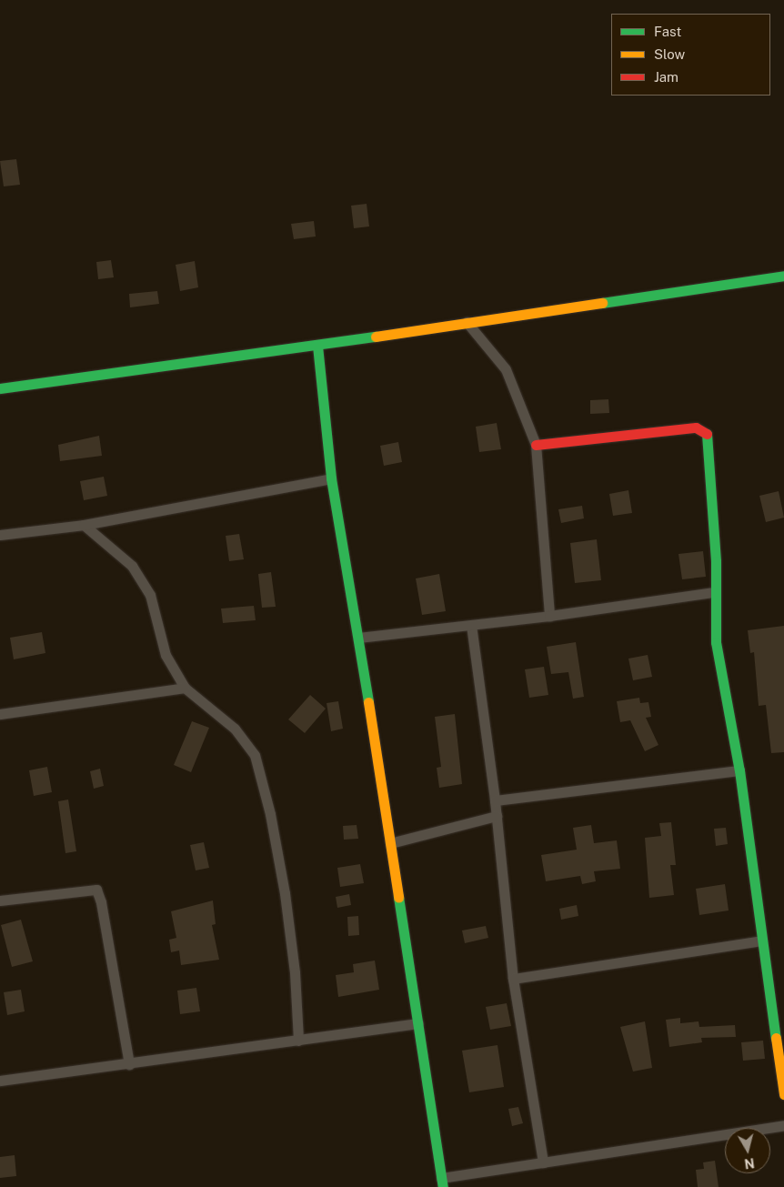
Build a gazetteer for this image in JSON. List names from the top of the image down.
{
  "legend": ["Fast", "Slow", "Jam"],
  "north": "bottom"
}
